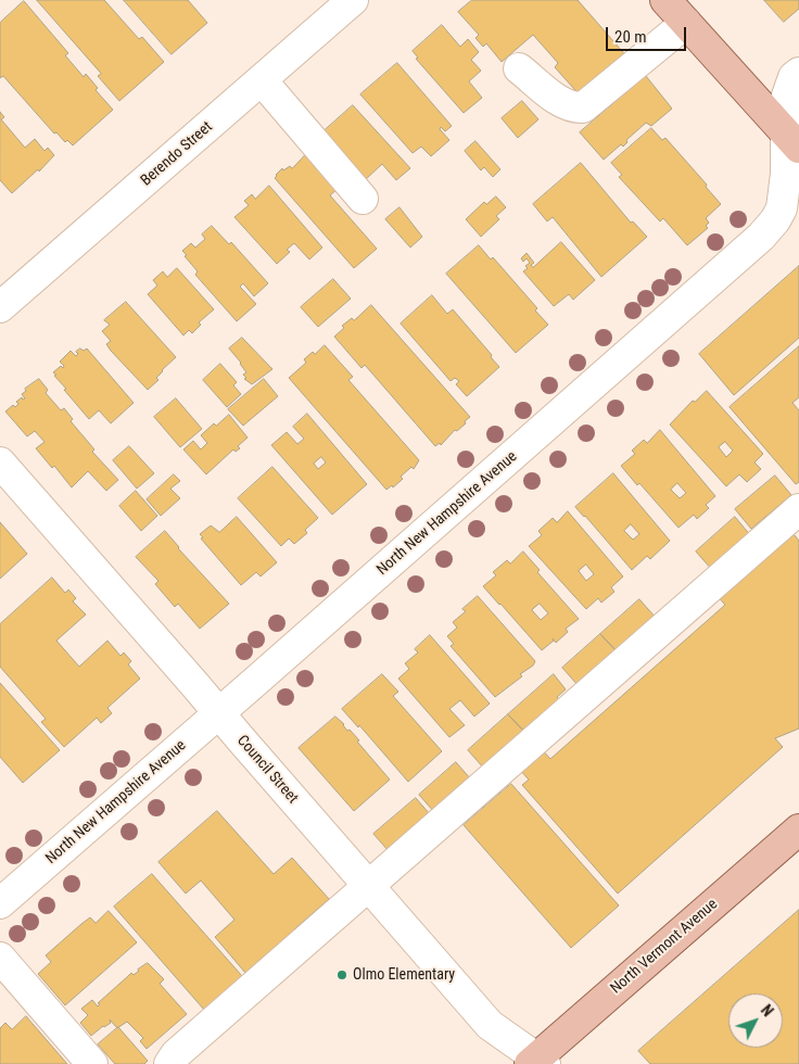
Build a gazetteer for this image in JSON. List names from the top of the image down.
{
  "streets": {
    "main road": ["North Vermont Avenue"],
    "street": ["Berendo Street", "North New Hampshire Avenue", "Council Street"]
  },
  "crossings": [
    ["North New Hampshire Avenue", "Council Street"],
    ["Council Street", "North Vermont Avenue"]
  ],
  "places": ["Olmo Elementary"],
  "scale_bar": "20 m",
  "north": "top right"
}
